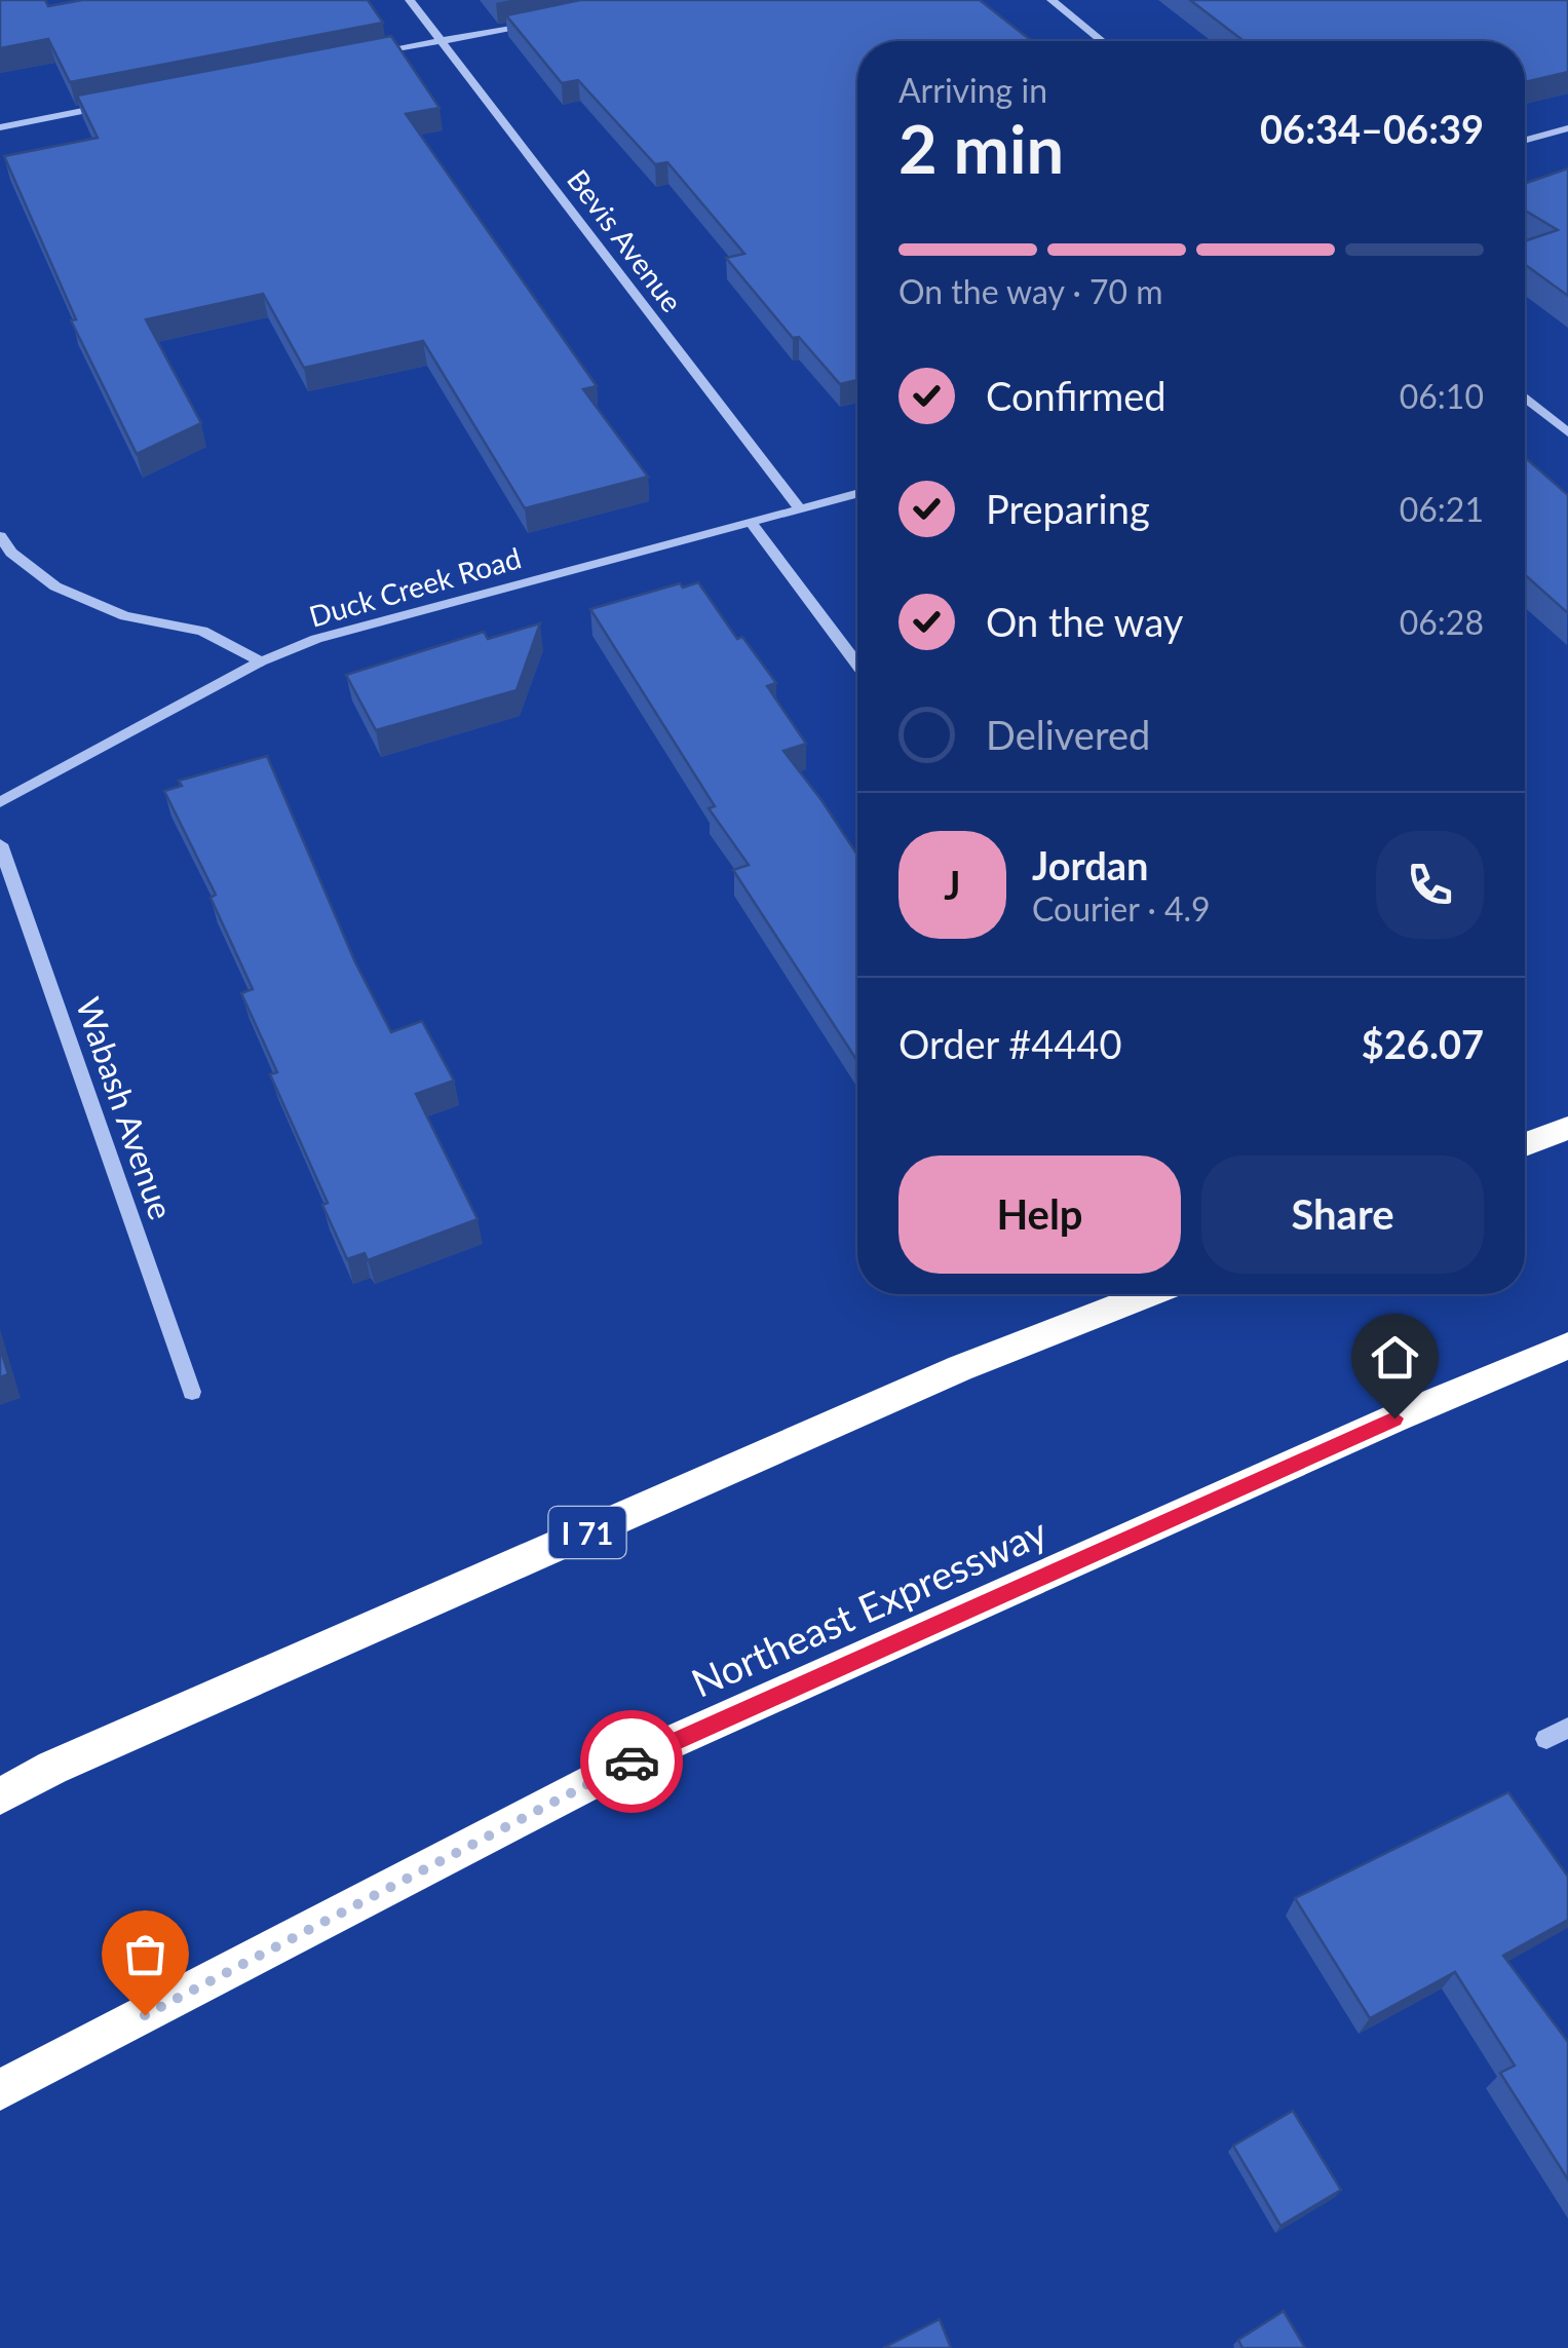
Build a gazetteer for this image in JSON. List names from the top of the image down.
{
  "streets": {
    "highway": ["I 71", "Northeast Expressway"],
    "street": ["Bevis Avenue", "Duck Creek Road", "Wabash Avenue"]
  },
  "crossings": [
    ["Bevis Avenue", "Duck Creek Road"]
  ],
  "page": {
    "heading": ["2 min", "Arriving in", "06:34–06:39"],
    "panel": [
      "Jordan",
      "Courier · 4.9",
      "Order #4440",
      "$26.07"
    ],
    "bar": "On the way · 70 m",
    "list": [
      ["Confirmed", "06:10"],
      ["Preparing", "06:21"],
      ["On the way", "06:28"],
      "Delivered"
    ],
    "round": "J",
    "buttons": ["Help", "Share"]
  }
}
